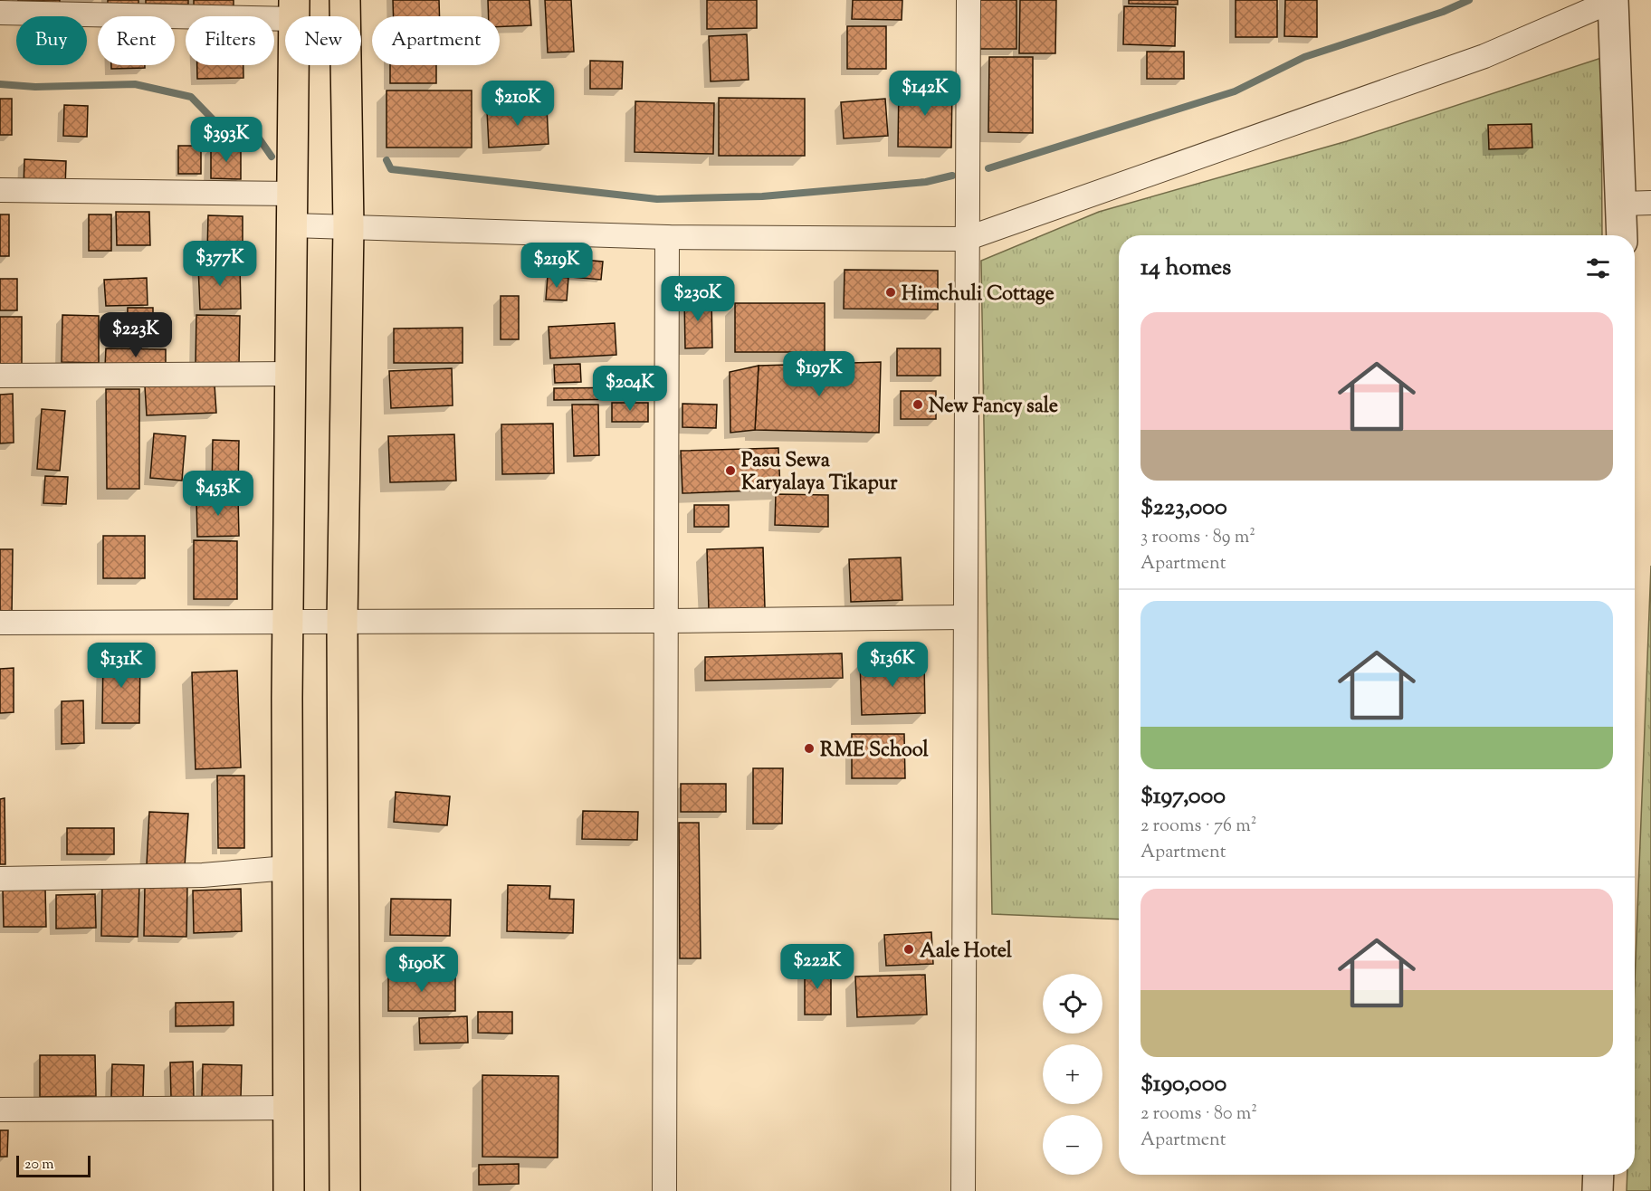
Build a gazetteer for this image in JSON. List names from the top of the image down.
{
  "places": [
    "Himchuli Cottage",
    "New Fancy sale",
    "Pasu Sewa Karyalaya Tikapur",
    "RME School",
    "Aale Hotel"
  ],
  "scale_bar": "20 m",
  "page": {
    "chip": [
      "Buy",
      "Rent",
      "Filters",
      "New",
      "Apartment"
    ],
    "price": [
      "$142K",
      "$210K",
      "$393K",
      "$377K",
      "$219K",
      "$230K",
      "$223K",
      "$197K",
      "$204K",
      "$453K",
      "$136K",
      "$131K",
      "$222K",
      "$190K"
    ],
    "heading": "14 homes",
    "list": [
      {
        "name": "$223,000",
        "note": "3 rooms · 89 m² · Apartment"
      },
      {
        "name": "$197,000",
        "note": "2 rooms · 76 m² · Apartment"
      },
      {
        "name": "$190,000",
        "note": "2 rooms · 80 m² · Apartment"
      }
    ],
    "map_buttons": ["+", "−"],
    "scale": "20 m"
  }
}
